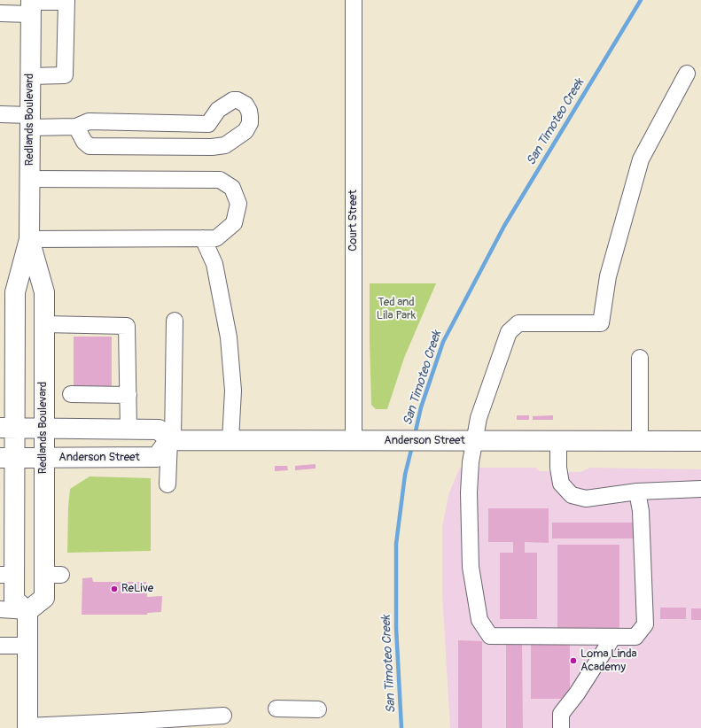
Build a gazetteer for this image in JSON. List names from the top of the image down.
{
  "streets": {
    "main road": ["Redlands Boulevard", "Anderson Street"],
    "street": ["Court Street"]
  },
  "crossings": [
    ["Redlands Boulevard", "Anderson Street"],
    ["Court Street", "Anderson Street"]
  ],
  "water": ["San Timoteo Creek"],
  "parks": ["Ted and Lila Park"],
  "places": ["ReLive", "Loma Linda Academy"]
}
